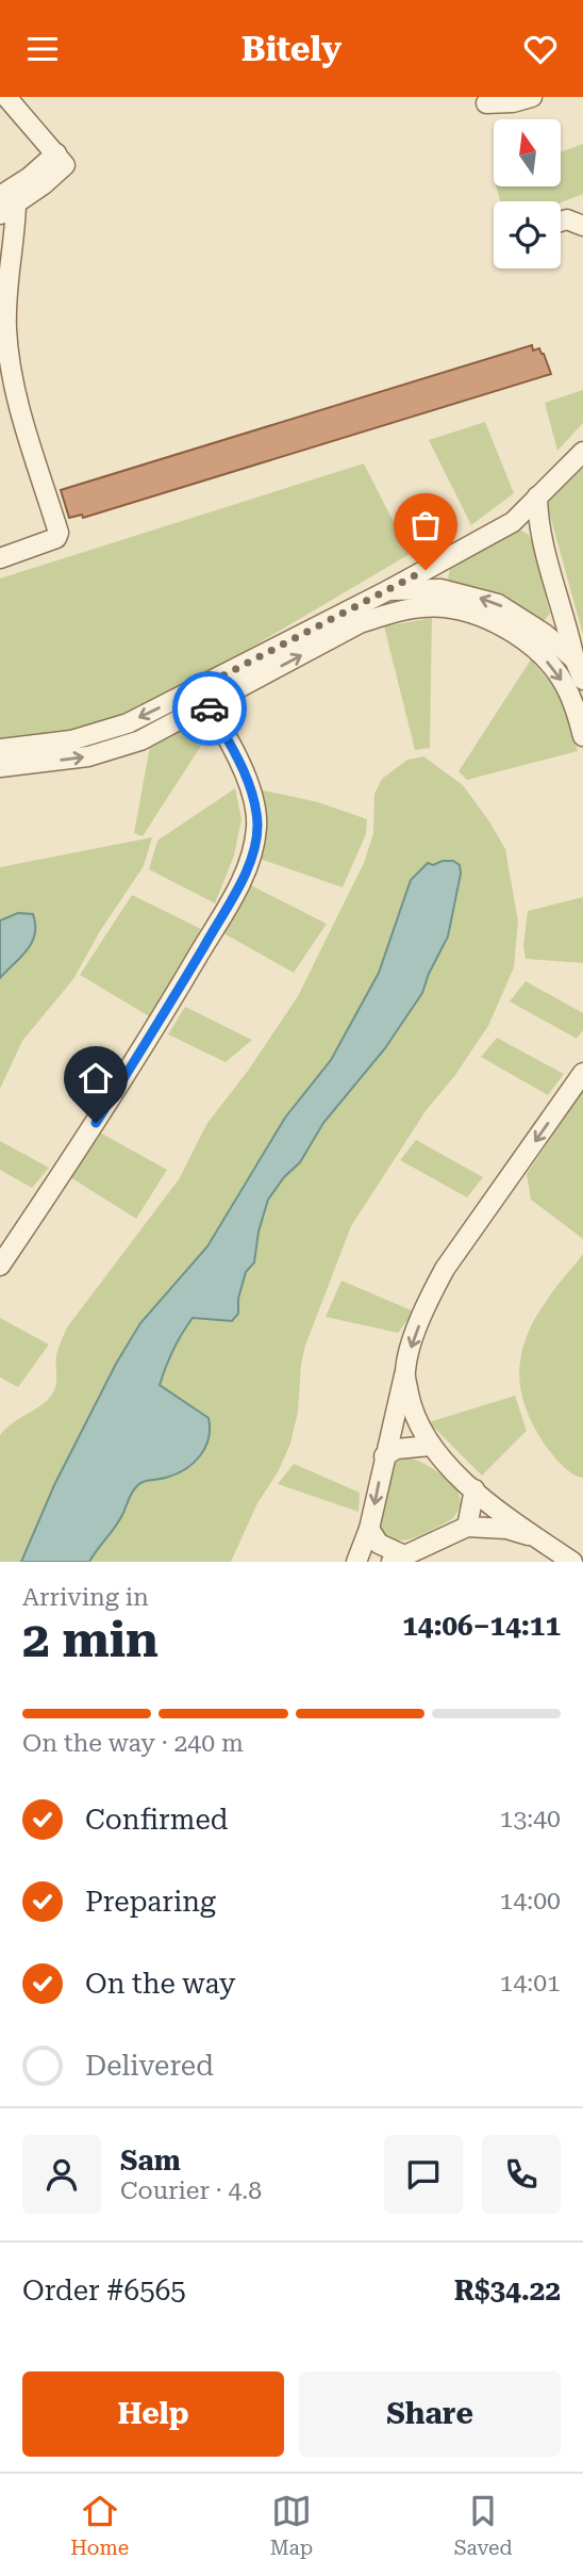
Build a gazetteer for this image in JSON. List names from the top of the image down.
{
  "north": "top",
  "page": {
    "header": "Bitely",
    "heading": ["2 min", "Arriving in", "14:06–14:11"],
    "panel": [
      "Sam",
      "Courier · 4.8",
      "Order #6565",
      "R$34.22"
    ],
    "bar": "On the way · 240 m",
    "list": [
      ["Confirmed", "13:40"],
      ["Preparing", "14:00"],
      ["On the way", "14:01"],
      "Delivered"
    ],
    "buttons": ["Help", "Share"],
    "tabs": ["Home", "Map", "Saved"]
  }
}
